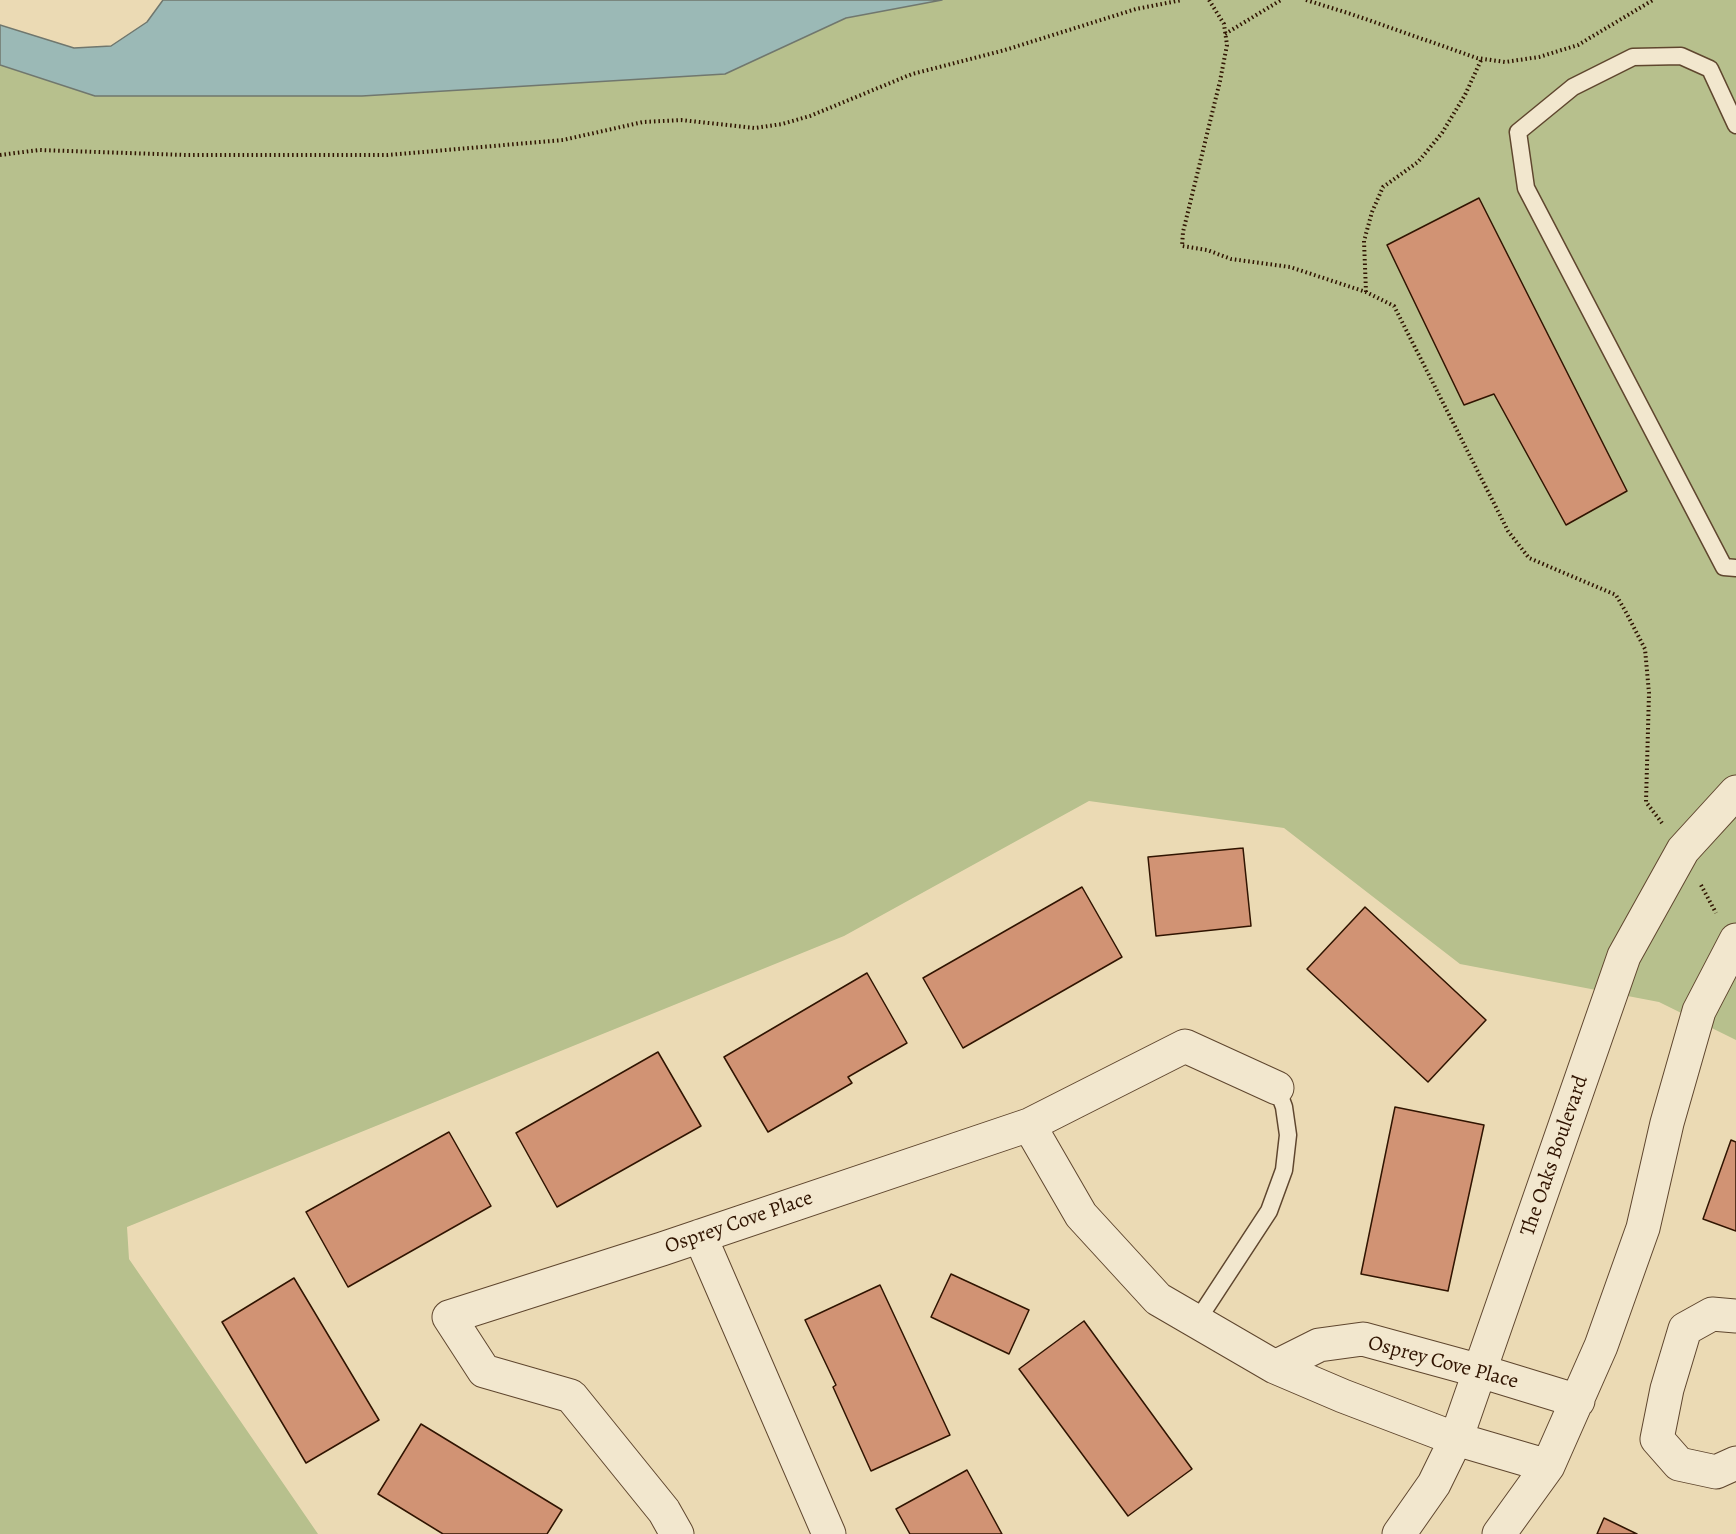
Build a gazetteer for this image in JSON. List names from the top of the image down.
{
  "streets": {
    "street": ["The Oaks Boulevard", "Osprey Cove Place"]
  },
  "crossings": [
    ["The Oaks Boulevard", "Osprey Cove Place"]
  ]
}
